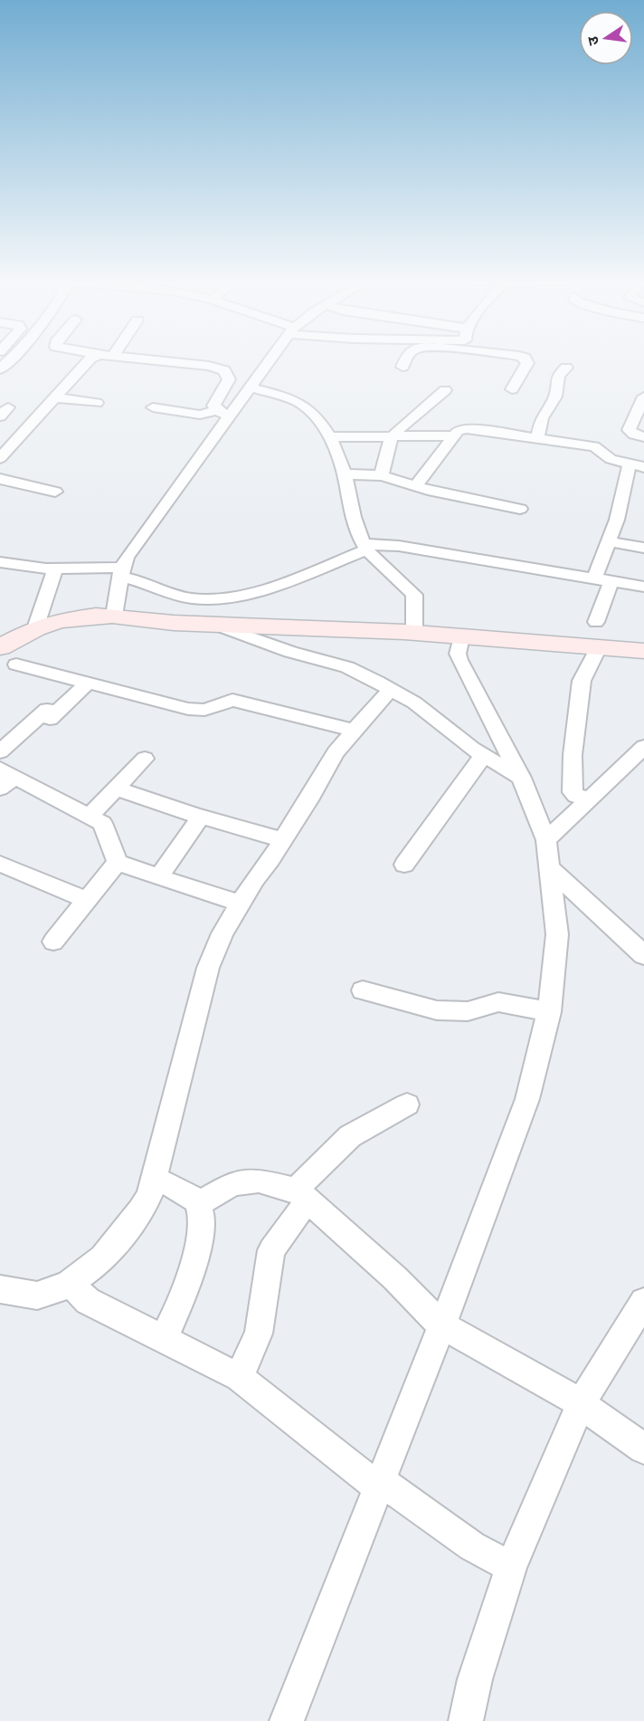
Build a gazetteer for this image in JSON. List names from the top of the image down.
{
  "north": "left"
}
